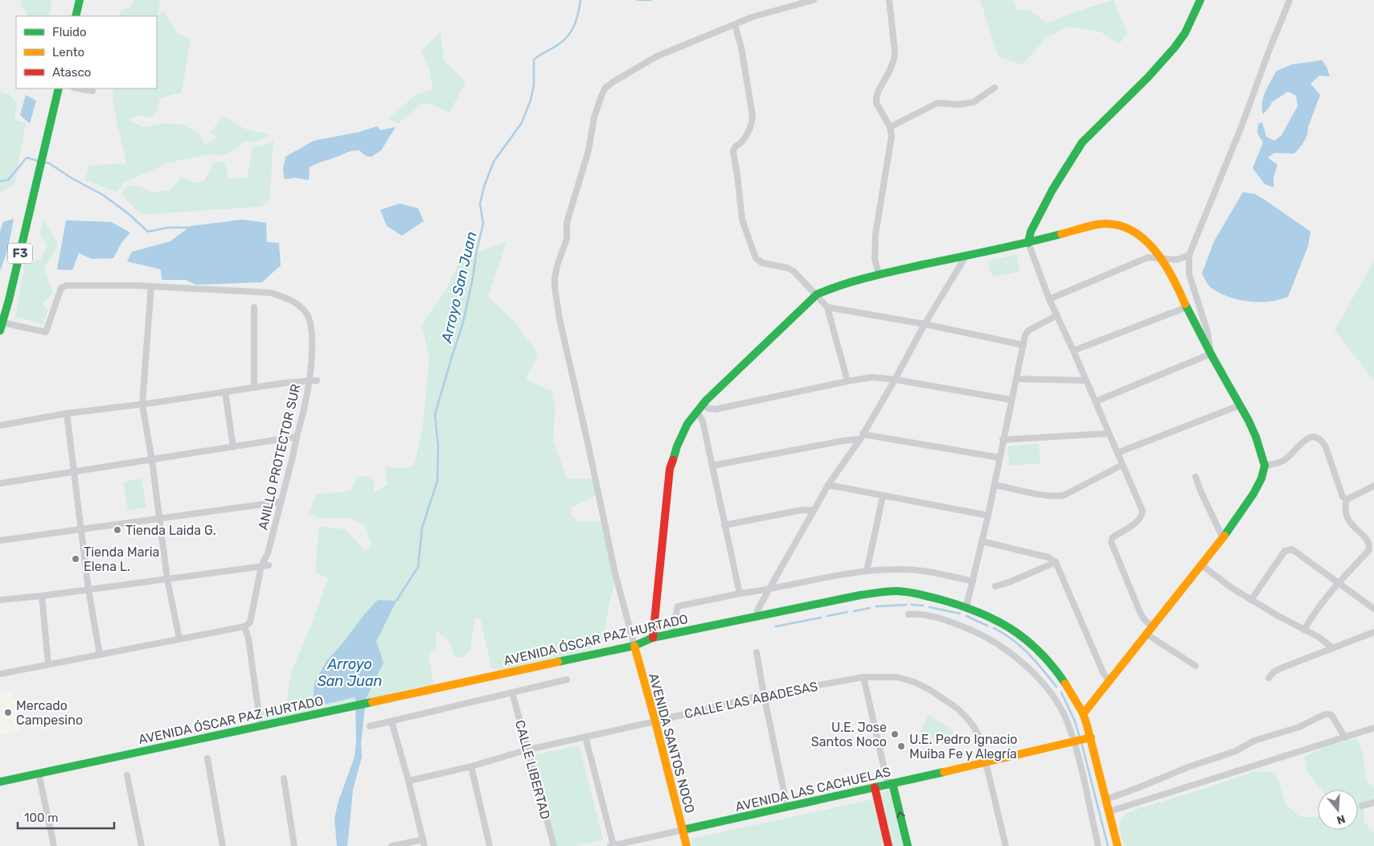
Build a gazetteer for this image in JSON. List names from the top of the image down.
{
  "streets": {
    "main road": [
      "F3",
      "AVENIDA ÓSCAR PAZ HURTADO",
      "AVENIDA SANTOS NOCO",
      "AVENIDA LAS CACHUELAS"
    ],
    "street": ["ANILLO PROTECTOR SUR", "CALLE LAS ABADESAS", "CALLE LIBERTAD"]
  },
  "crossings": [
    ["F3", "ANILLO PROTECTOR SUR"],
    ["AVENIDA ÓSCAR PAZ HURTADO", "AVENIDA SANTOS NOCO"],
    ["AVENIDA ÓSCAR PAZ HURTADO", "AVENIDA LAS CACHUELAS"],
    ["CALLE LAS ABADESAS", "AVENIDA SANTOS NOCO"],
    ["CALLE LAS ABADESAS", "CALLE LIBERTAD"],
    ["CALLE LAS ABADESAS", "AVENIDA LAS CACHUELAS"],
    ["AVENIDA SANTOS NOCO", "AVENIDA LAS CACHUELAS"]
  ],
  "water": ["Arroyo San Juan"],
  "places": [
    "Tienda Laida G.",
    "Tienda Maria Elena L.",
    "Mercado Campesino",
    "U.E. Jose Santos Noco",
    "U.E. Pedro Ignacio Muiba Fe y Alegría"
  ],
  "legend": ["Fluido", "Lento", "Atasco"],
  "scale_bar": "100 m",
  "north": "bottom"
}
